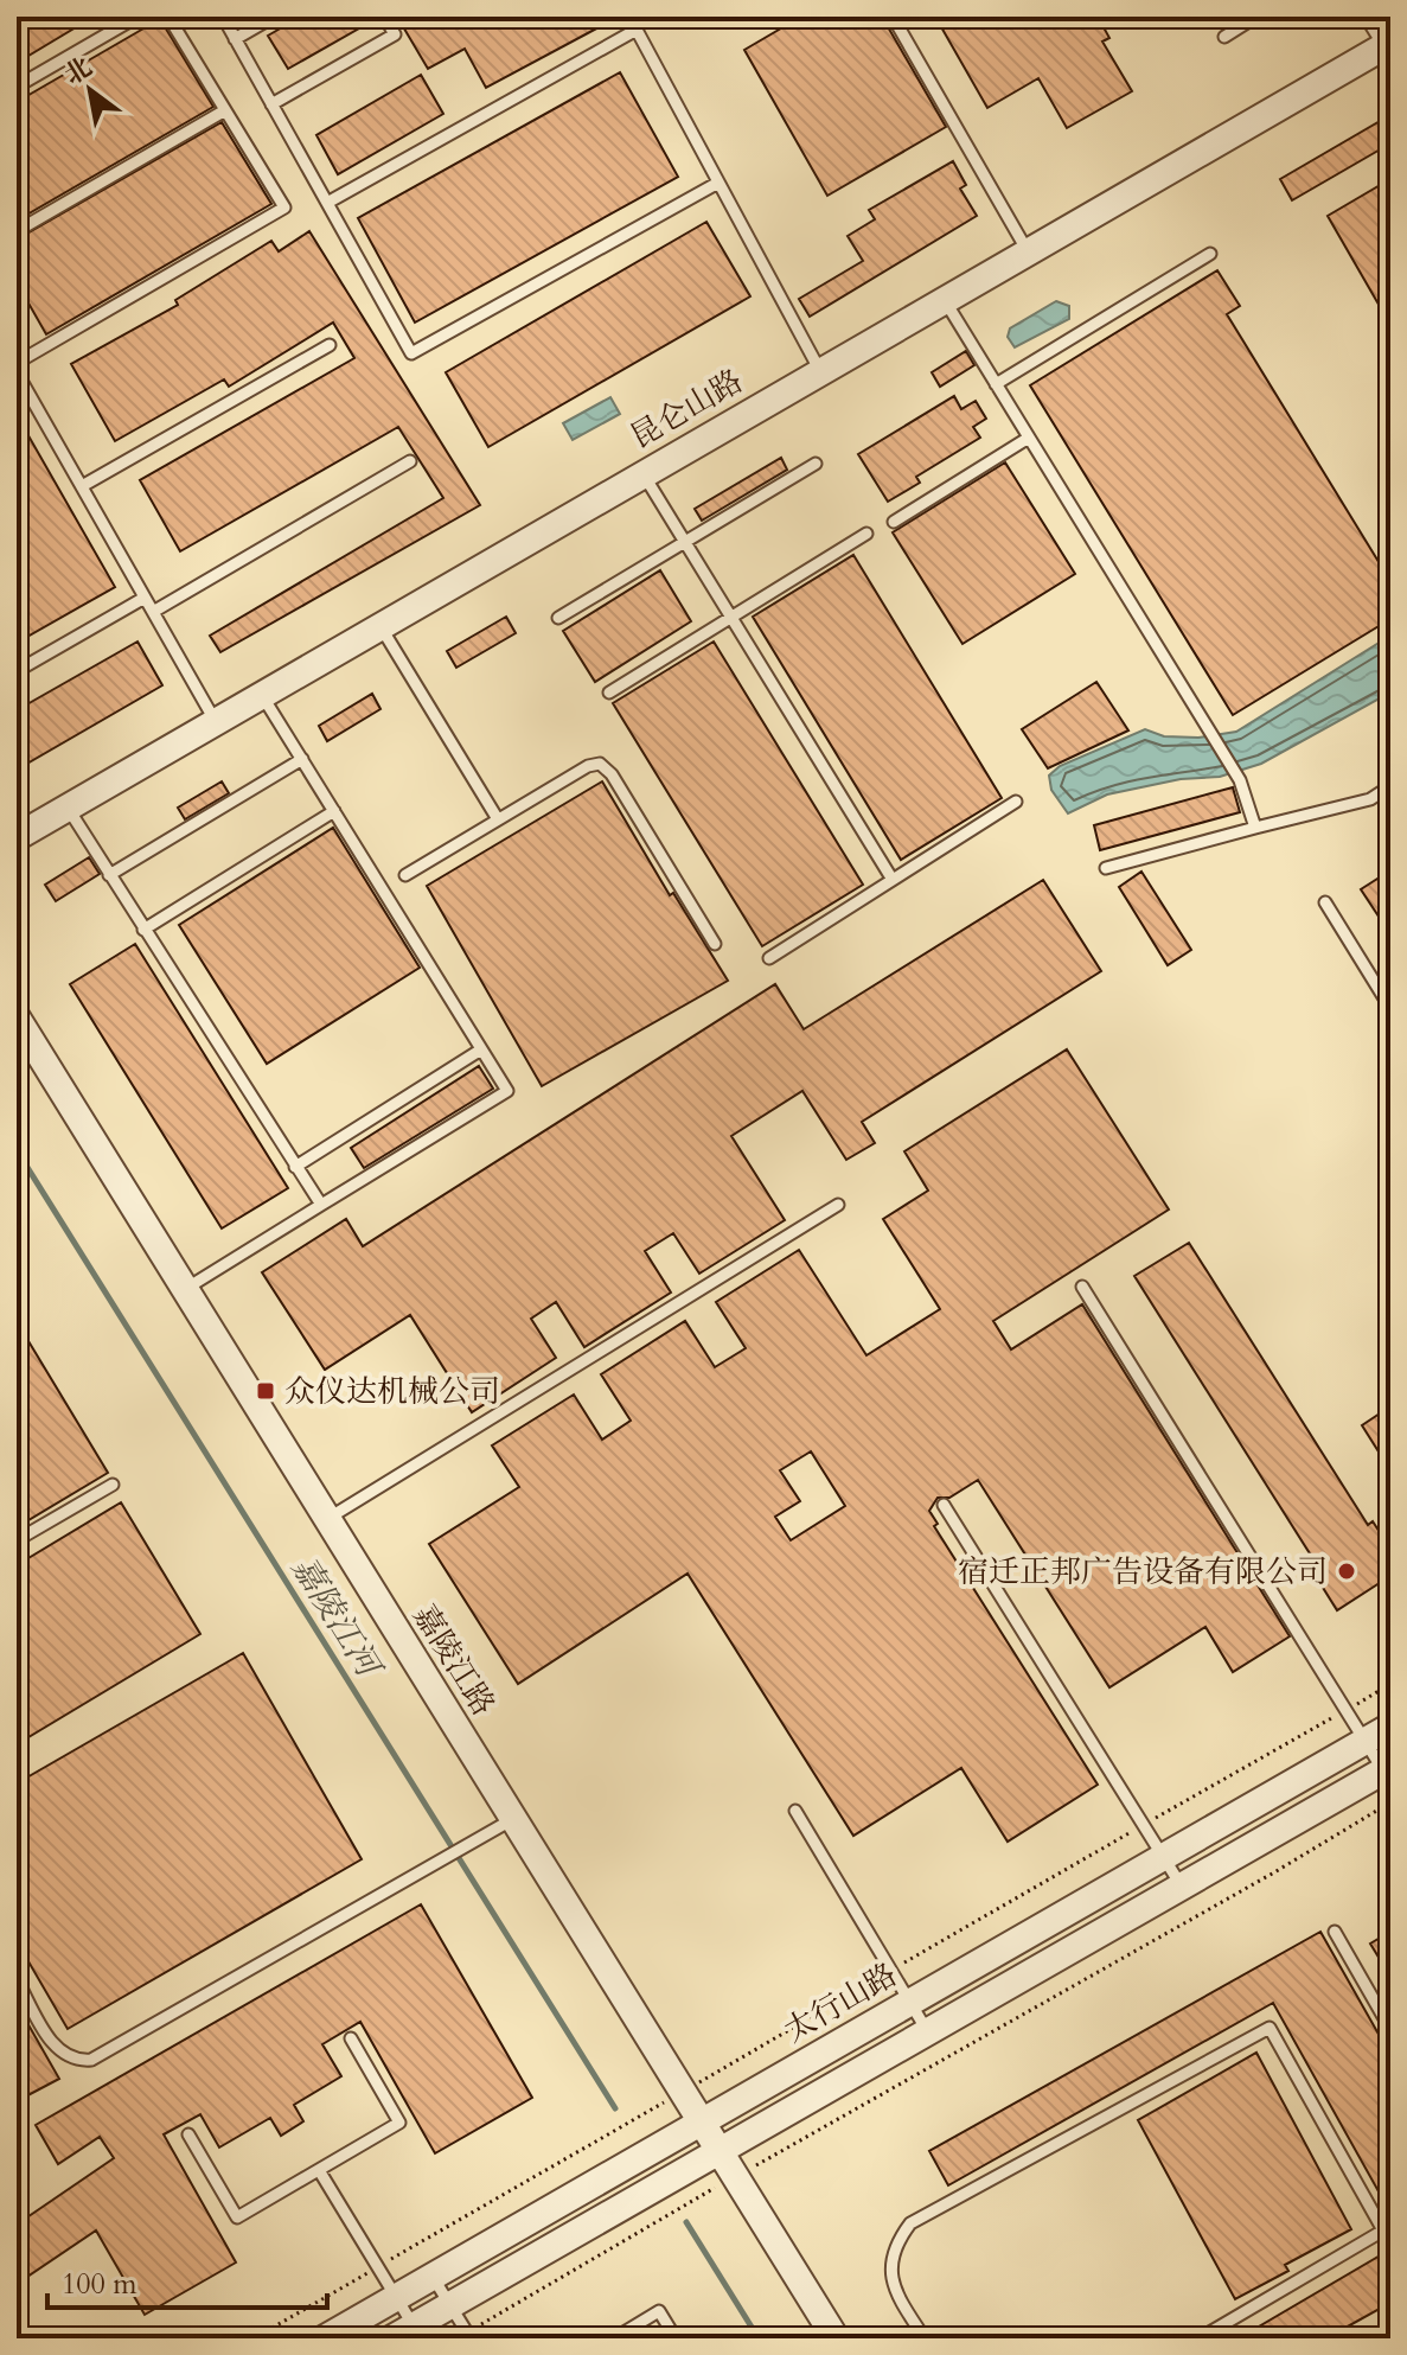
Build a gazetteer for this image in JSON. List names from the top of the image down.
{
  "streets": {
    "street": ["昆仑山路", "嘉陵江路", "太行山路"]
  },
  "crossings": [
    ["嘉陵江路", "太行山路"]
  ],
  "water": ["嘉陵江河"],
  "places": {
    "transit": ["众仪达机械公司"],
    "other": ["宿迁正邦广告设备有限公司"]
  },
  "scale_bar": "100 m",
  "north": "top left"
}
